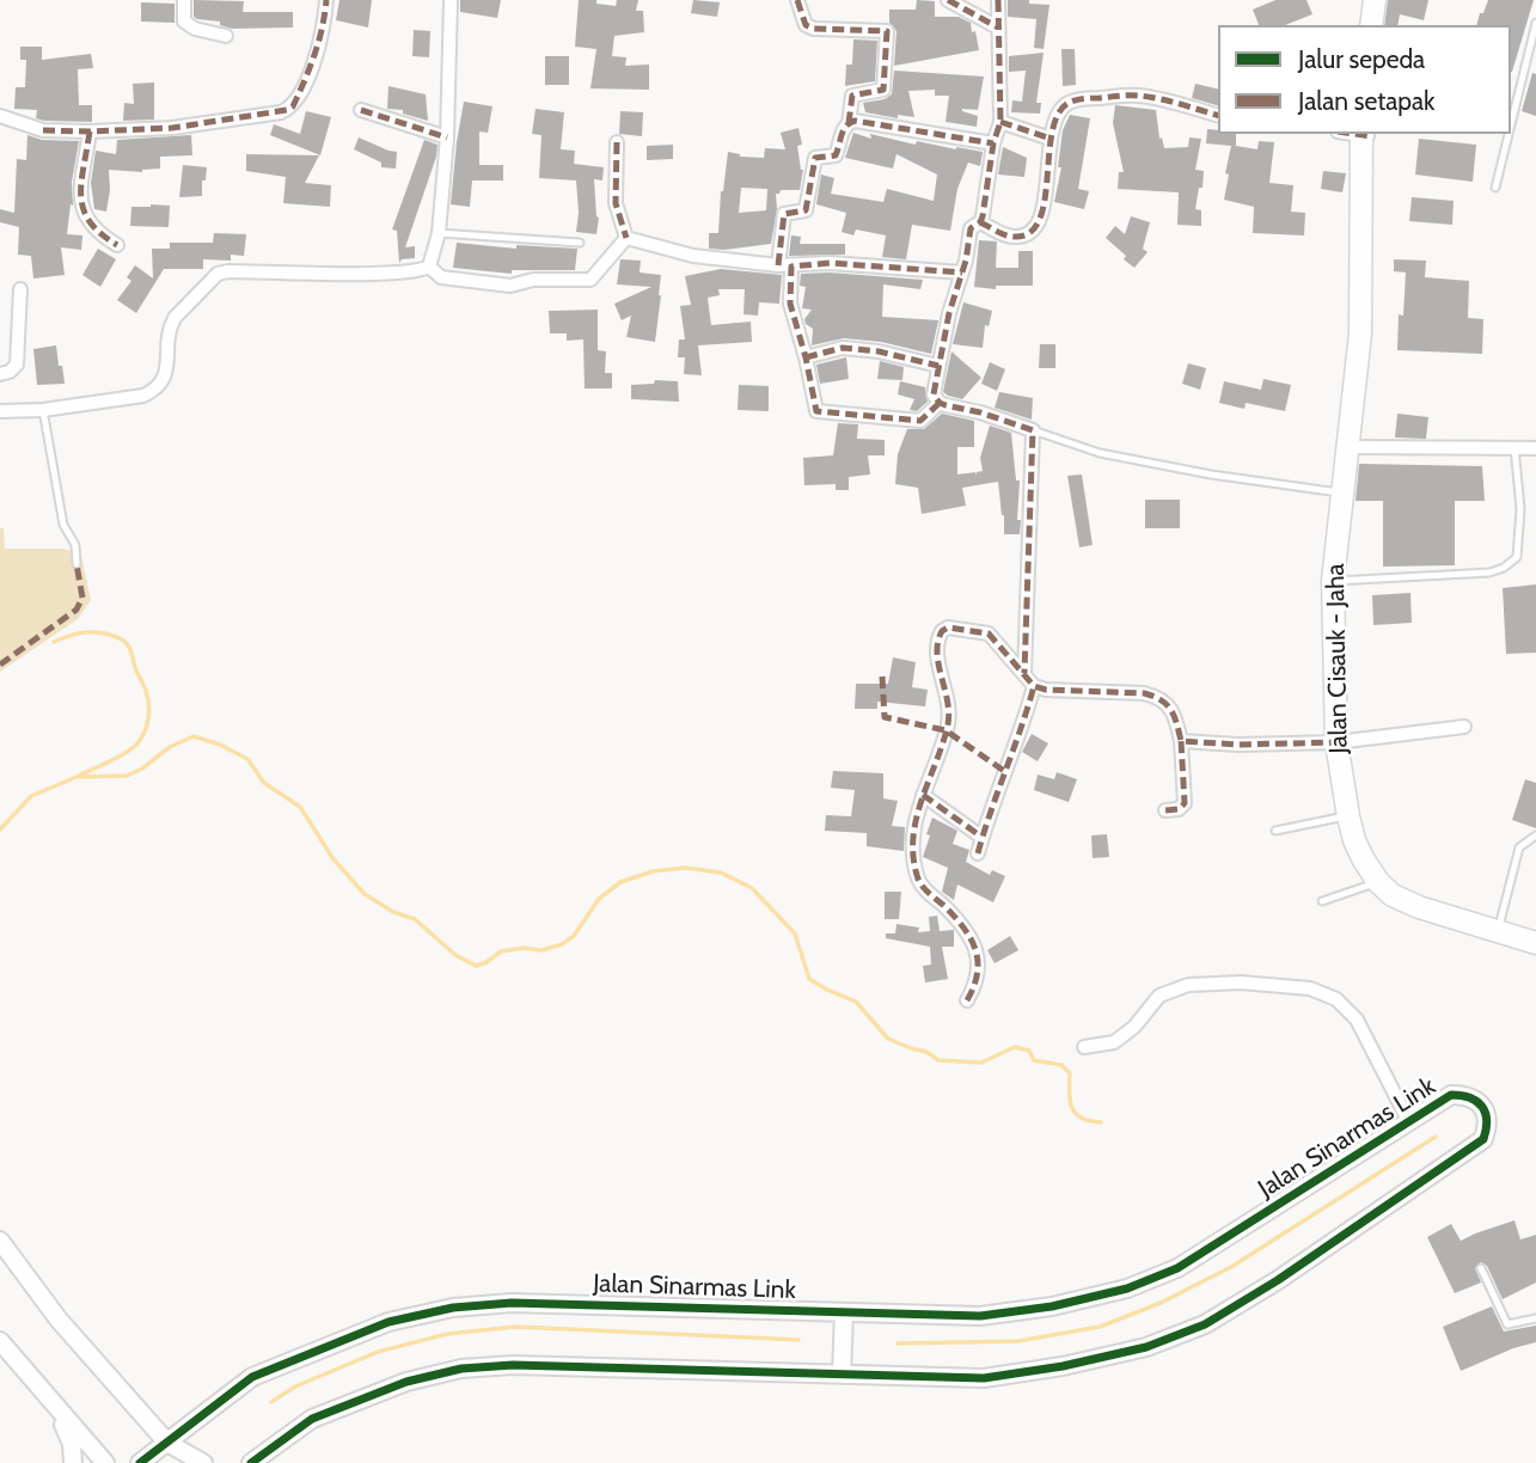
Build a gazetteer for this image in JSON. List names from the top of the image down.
{
  "streets": {
    "main road": ["Jalan Cisauk - Jaha"],
    "street": ["Jalan Sinarmas Link"]
  },
  "legend": ["Jalur sepeda", "Jalan setapak"]
}
